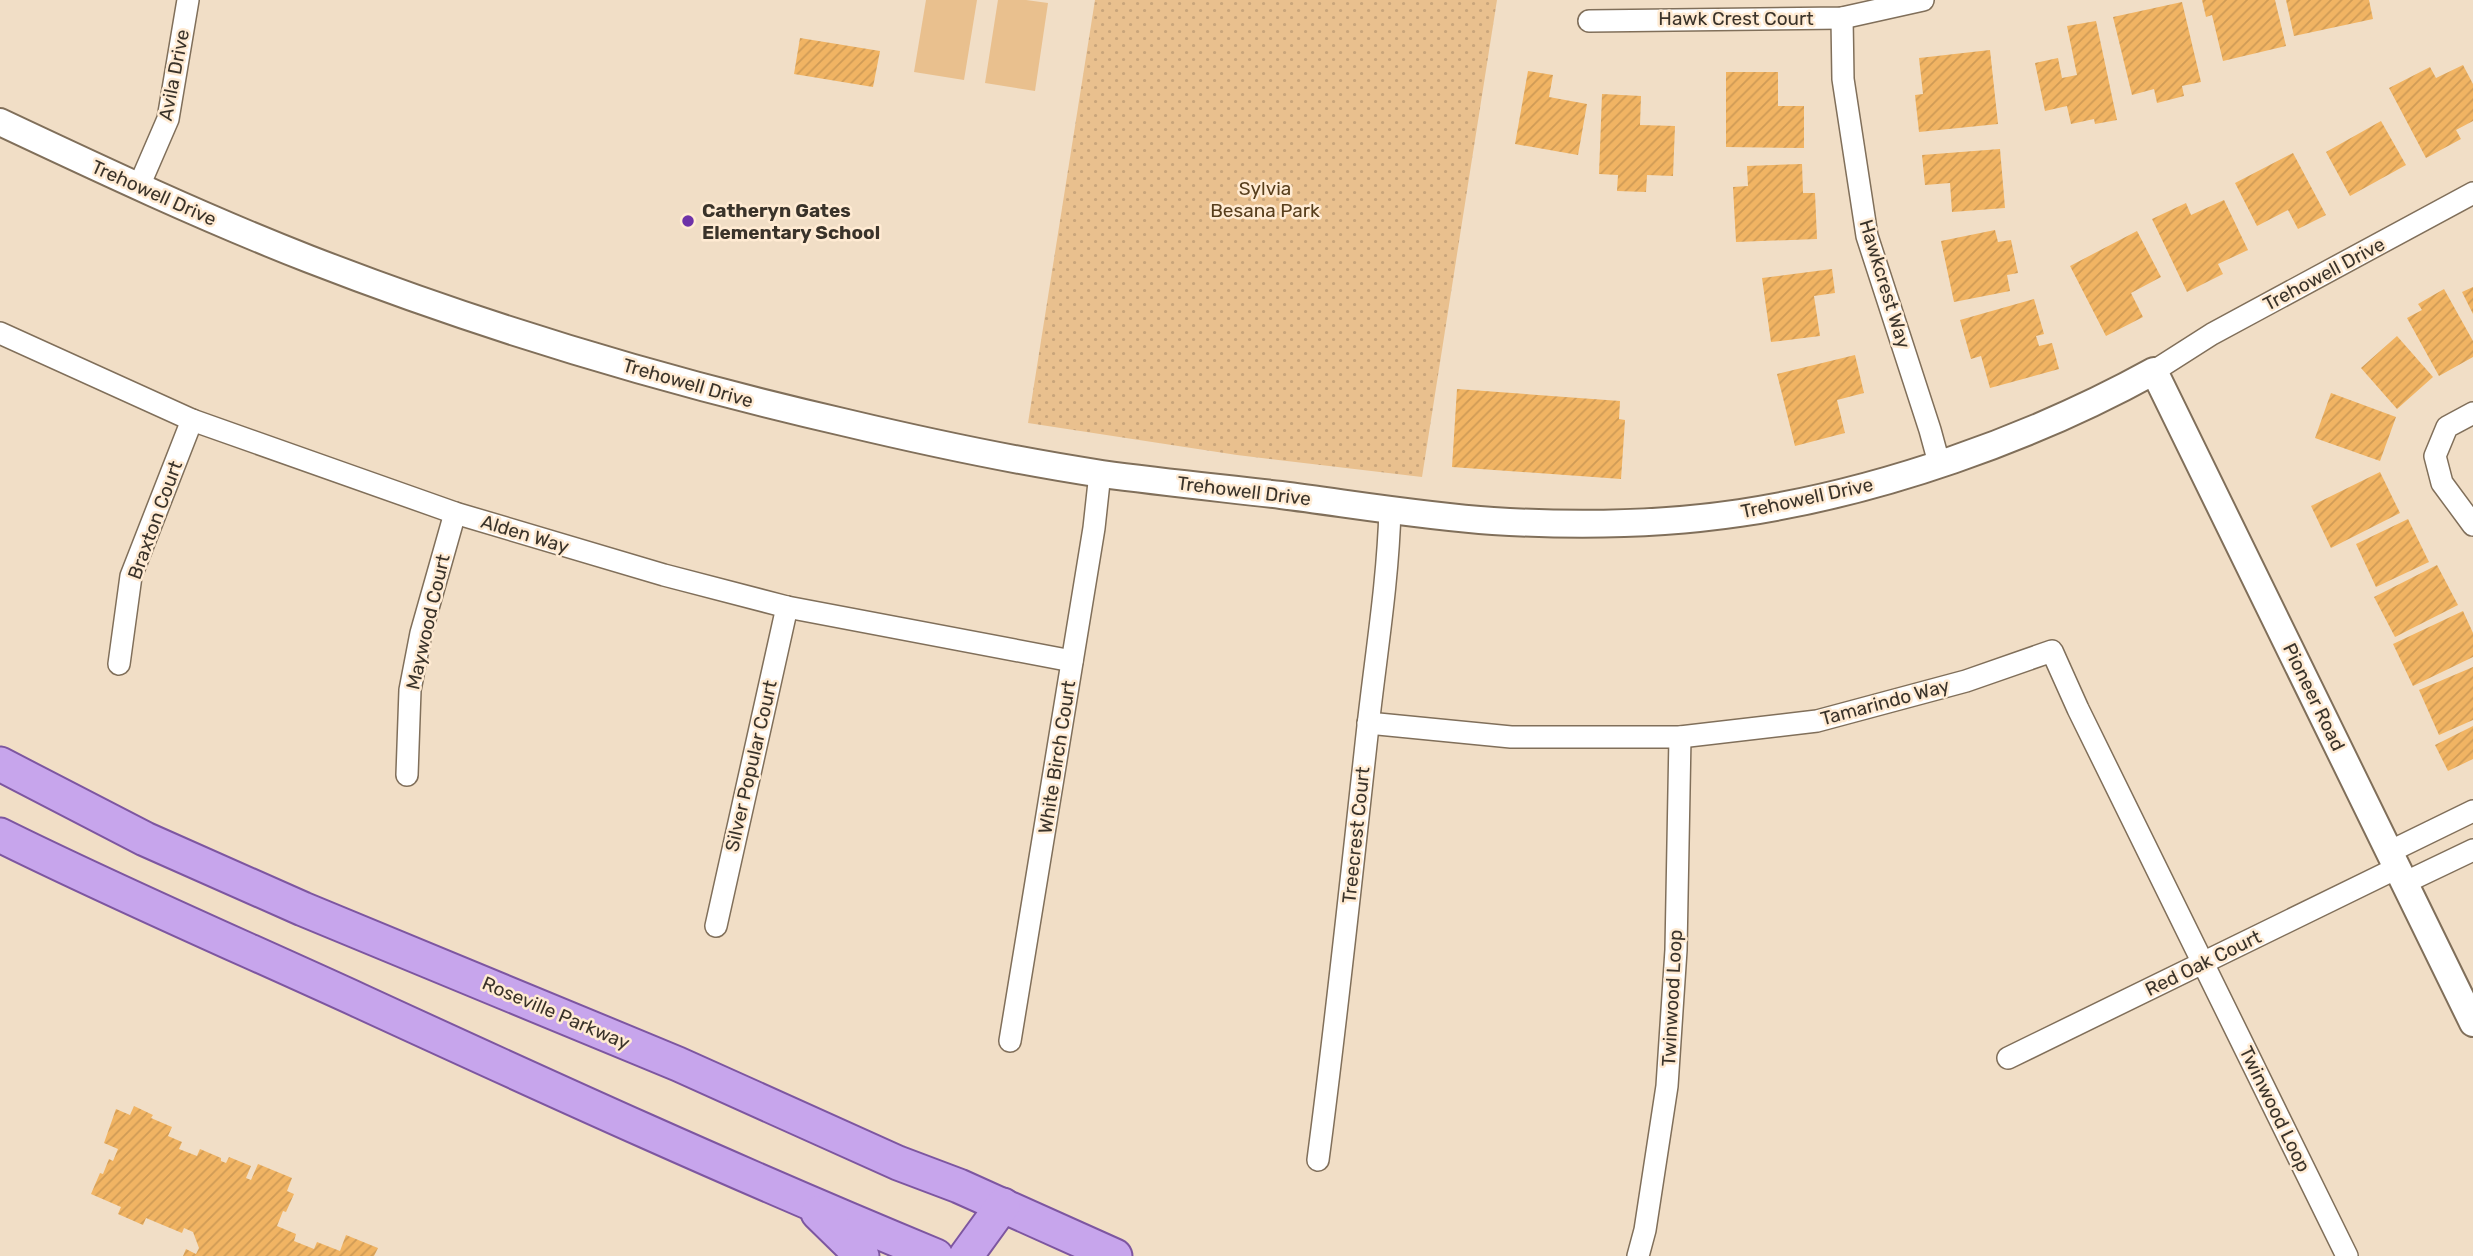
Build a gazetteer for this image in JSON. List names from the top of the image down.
{
  "streets": {
    "main road": ["Roseville Parkway"],
    "street": [
      "Hawk Crest Court",
      "Avila Drive",
      "Trehowell Drive",
      "Hawkcrest Way",
      "Braxton Court",
      "Alden Way",
      "Maywood Court",
      "Pioneer Road",
      "Tamarindo Way",
      "White Birch Court",
      "Silver Popular Court",
      "Treecrest Court",
      "Red Oak Court",
      "Twinwood Loop"
    ]
  },
  "crossings": [
    ["Hawk Crest Court", "Hawkcrest Way"],
    ["Avila Drive", "Trehowell Drive"],
    ["Trehowell Drive", "Hawkcrest Way"],
    ["Trehowell Drive", "Pioneer Road"],
    ["Trehowell Drive", "White Birch Court"],
    ["Trehowell Drive", "Treecrest Court"],
    ["Braxton Court", "Alden Way"],
    ["Alden Way", "Maywood Court"],
    ["Alden Way", "White Birch Court"],
    ["Alden Way", "Silver Popular Court"],
    ["Pioneer Road", "Red Oak Court"],
    ["Tamarindo Way", "Treecrest Court"],
    ["Tamarindo Way", "Red Oak Court"],
    ["Tamarindo Way", "Twinwood Loop"],
    ["Red Oak Court", "Twinwood Loop"]
  ],
  "parks": ["Sylvia Besana Park"],
  "places": ["Catheryn Gates Elementary School"]
}
